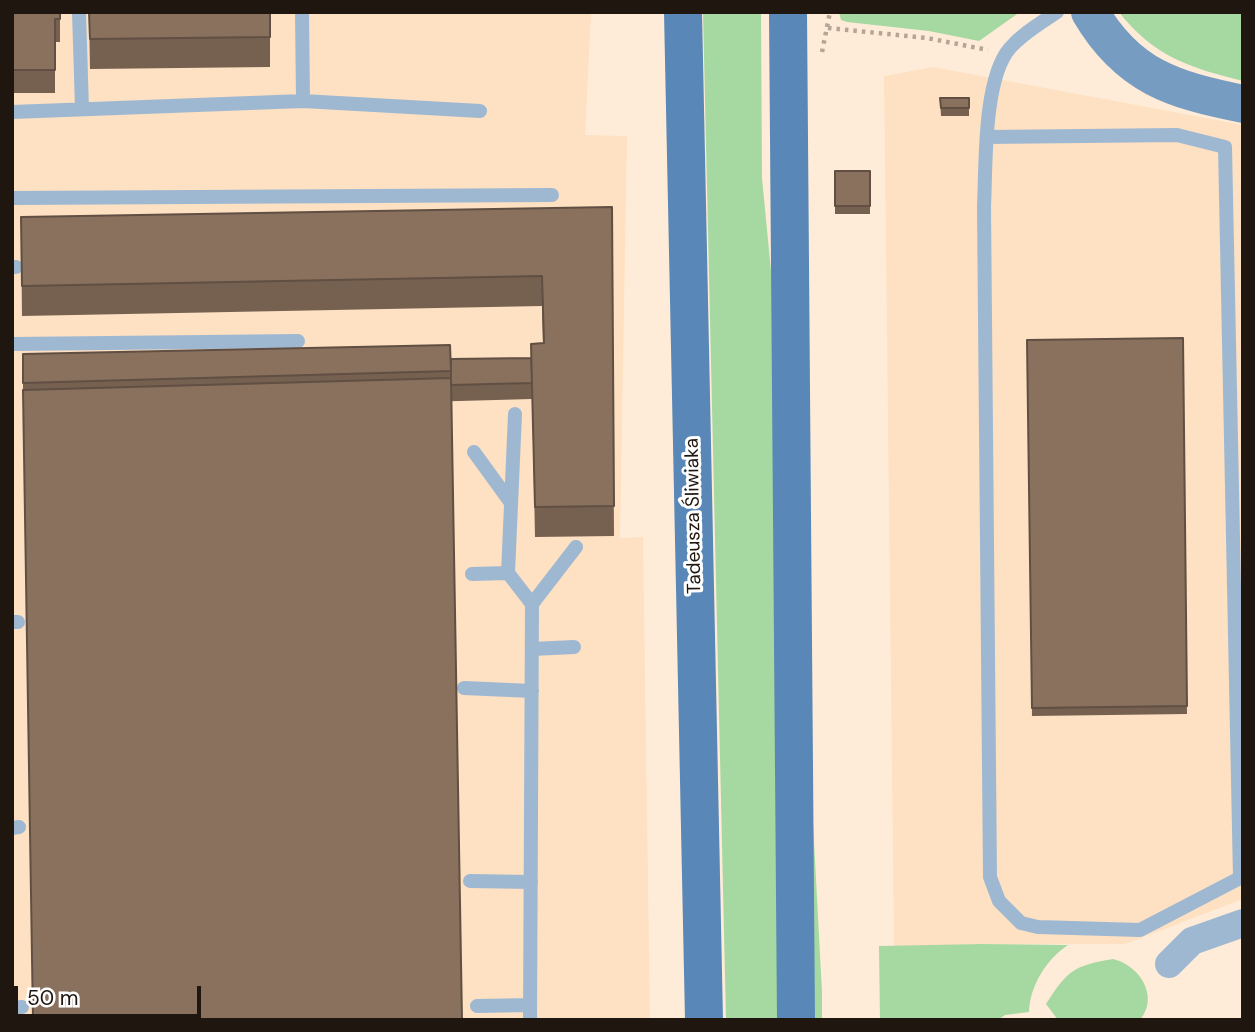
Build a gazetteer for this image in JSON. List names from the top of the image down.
{
  "streets": {
    "main road": ["Tadeusza Śliwiaka"]
  },
  "scale_bar": "50 m"
}
